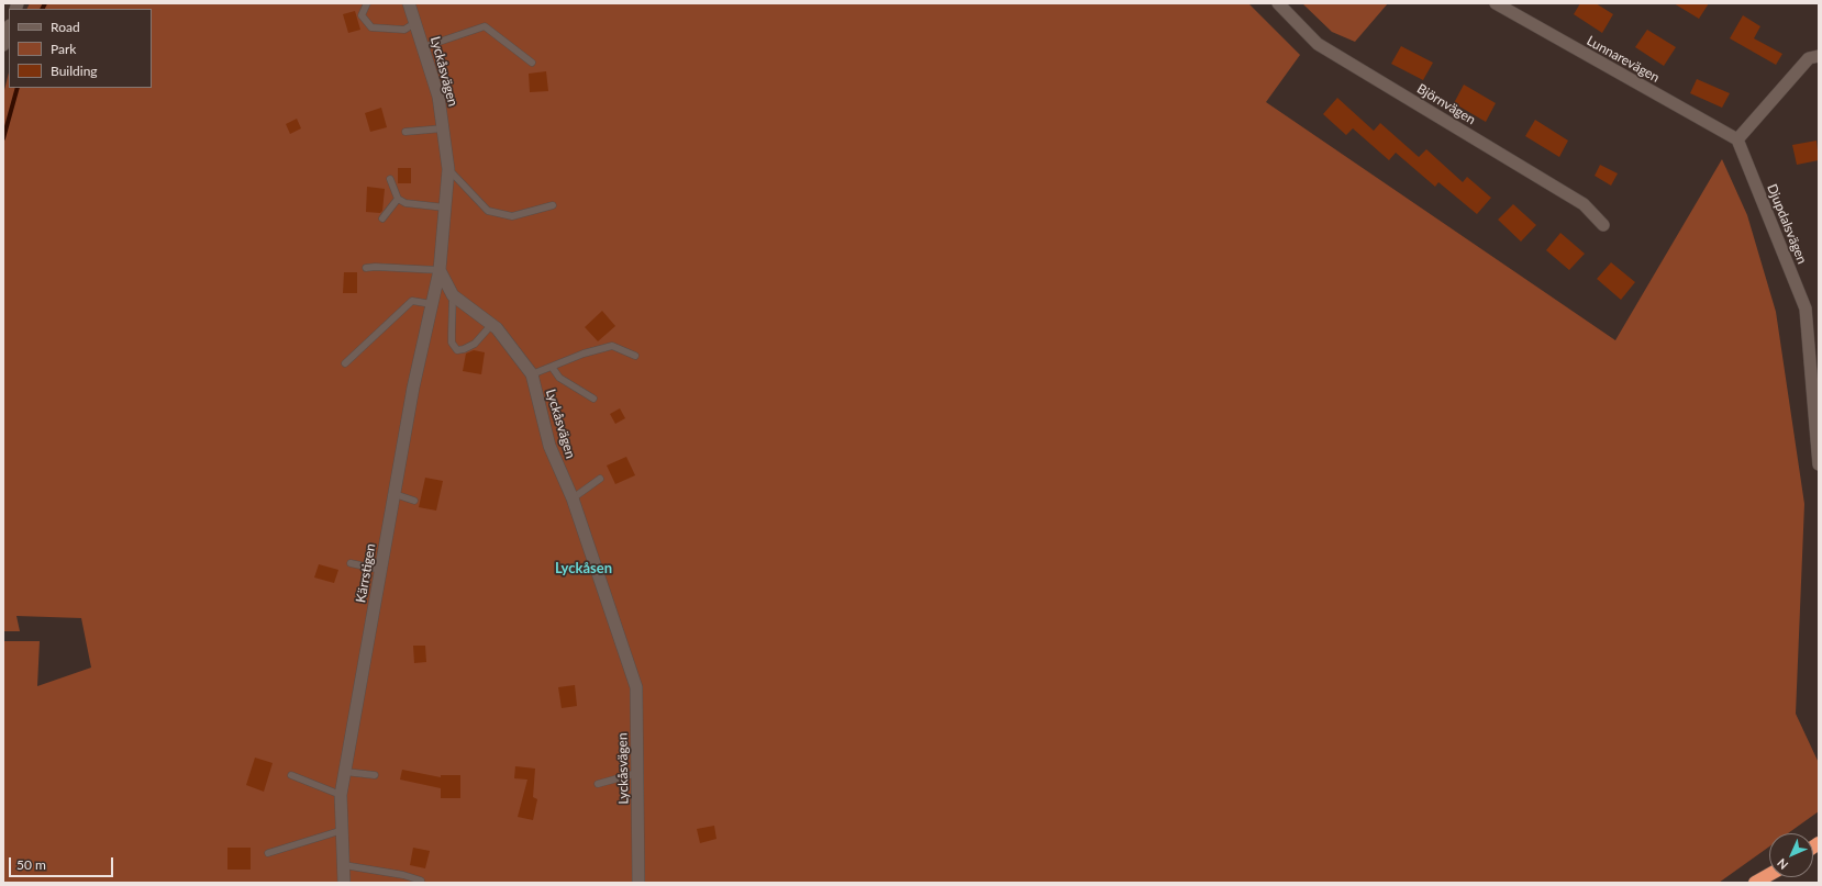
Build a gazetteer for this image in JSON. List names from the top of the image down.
{
  "streets": {
    "street": [
      "Lunnarevägen",
      "Lyckåsvägen",
      "Björnvägen",
      "Djupdalsvägen",
      "Kärrstigen"
    ]
  },
  "crossings": [
    ["Lunnarevägen", "Djupdalsvägen"],
    ["Lyckåsvägen", "Kärrstigen"]
  ],
  "districts": ["Lyckåsen"],
  "legend": ["Road", "Park", "Building"],
  "scale_bar": "50 m",
  "north": "bottom left"
}
